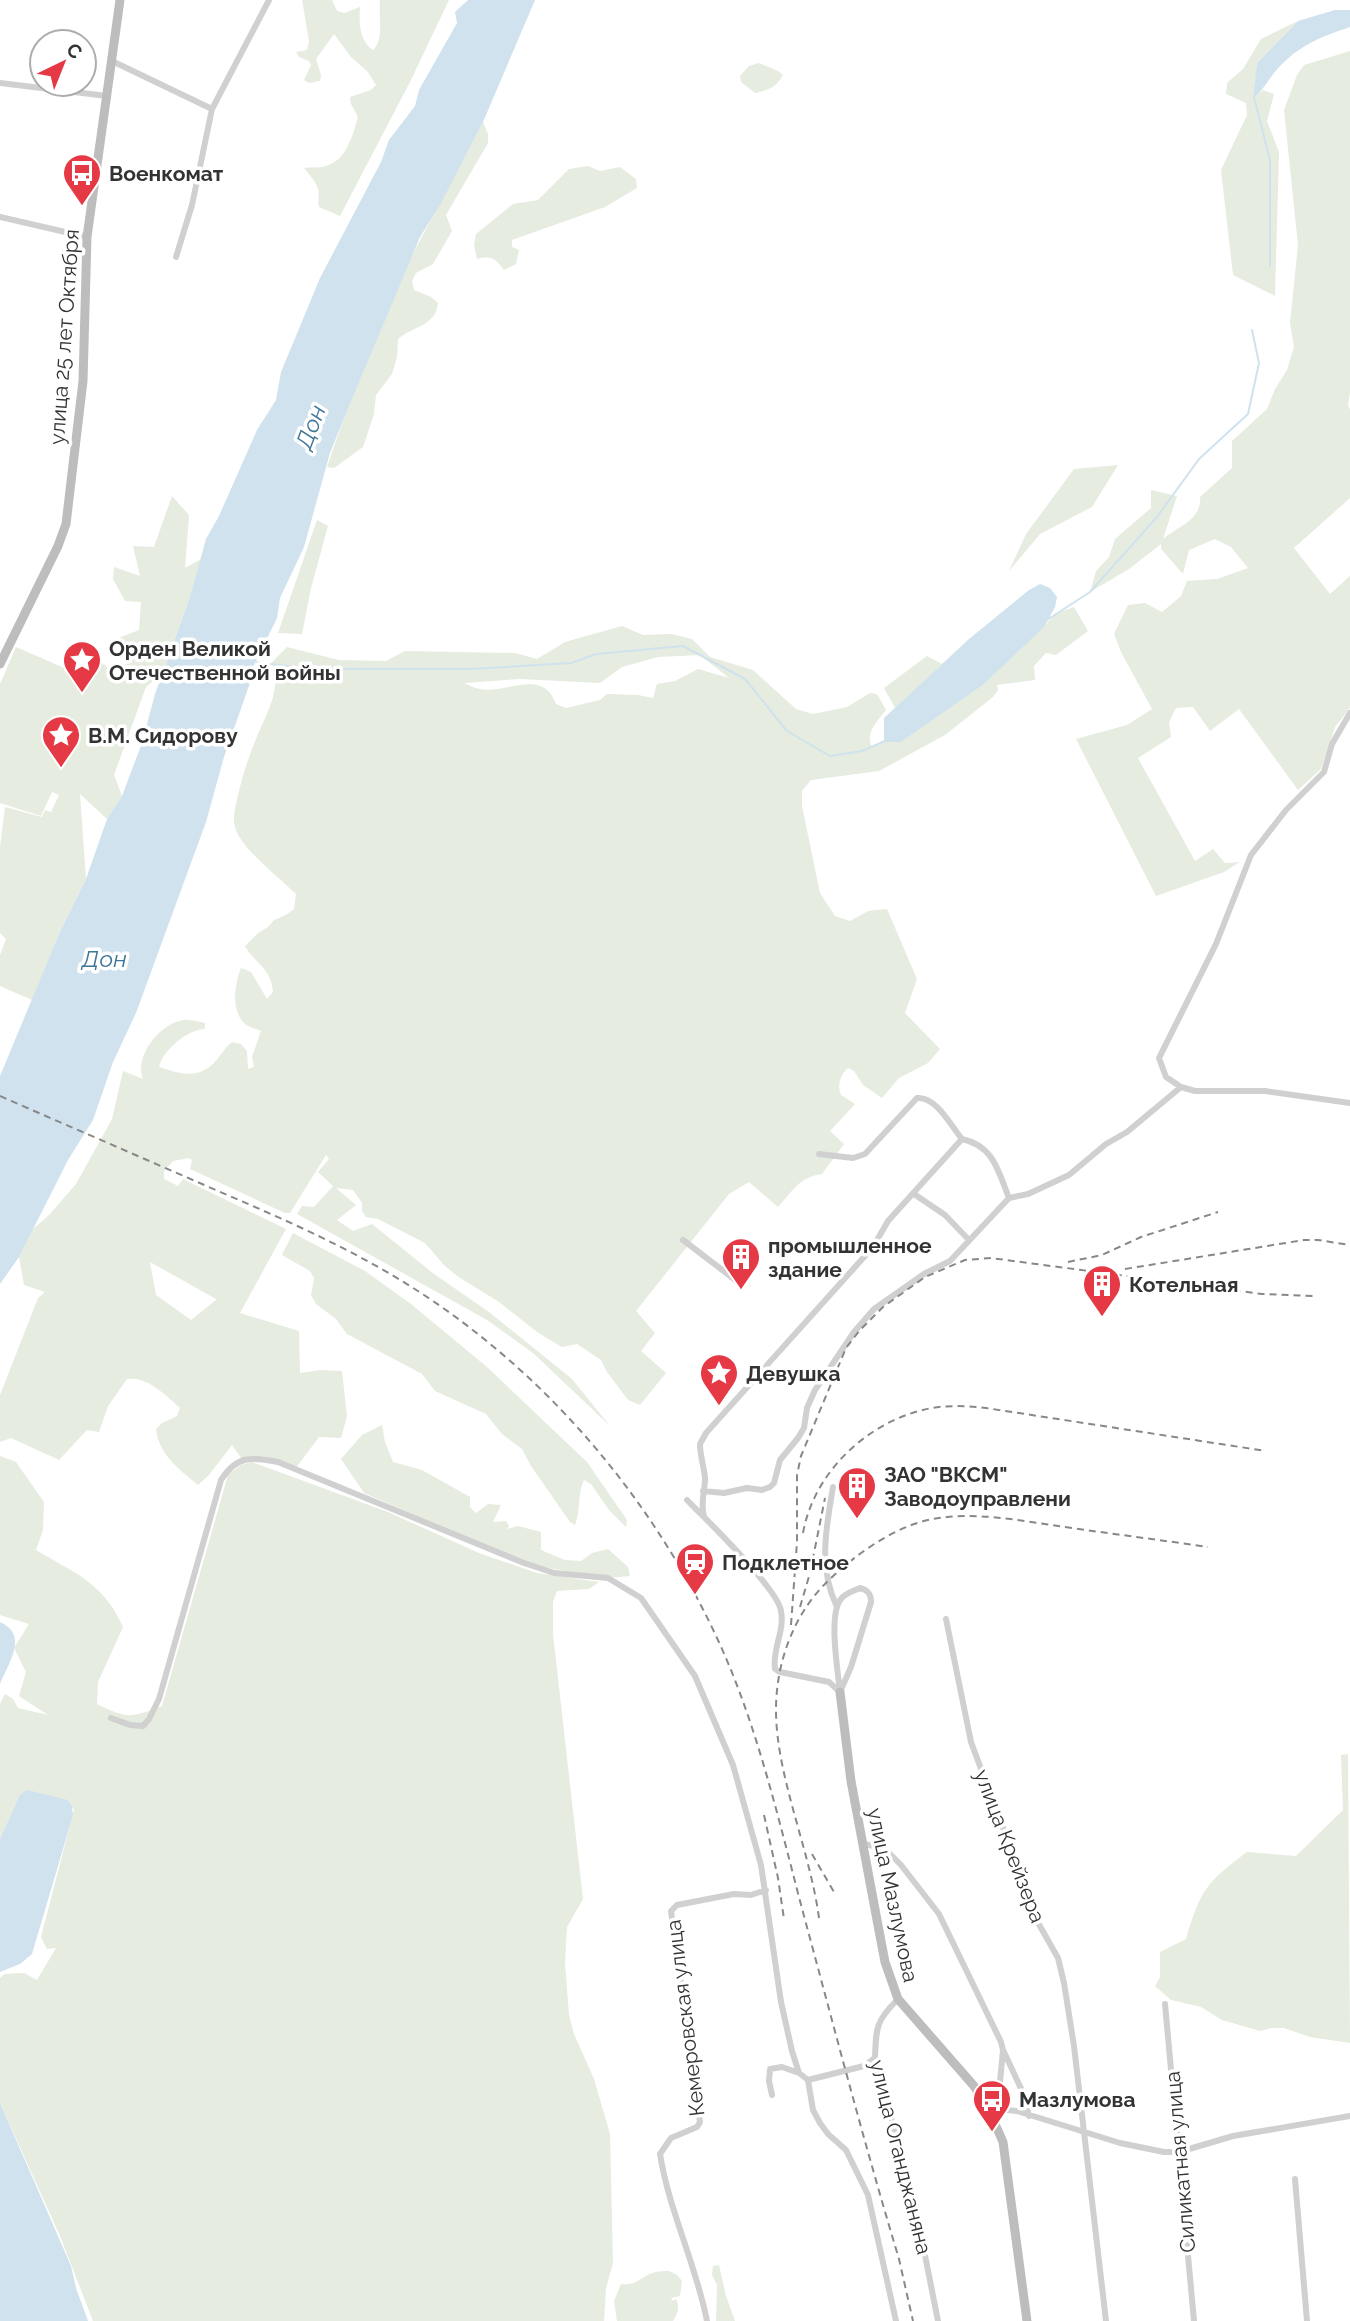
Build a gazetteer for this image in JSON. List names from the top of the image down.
{
  "streets": {
    "street": [
      "улица 25 лет Октября",
      "улица Крейзера",
      "улица Мазлумова",
      "Кемеровская улица",
      "улица Оганджаняна",
      "Силикатная улица"
    ]
  },
  "crossings": [
    ["улица Мазлумова", "улица Оганджаняна"]
  ],
  "water": ["Дон"],
  "places": {
    "bus stop": ["Военкомат", "Мазлумова"],
    "place": ["Орден Великой Отечественной войны", "В.М. Сидорову", "Девушка"],
    "building": ["промышленное здание", "Котельная", "ЗАО \"ВКСМ\" Заводоуправлени"],
    "station": ["Подклетное"]
  },
  "north": "top right"
}
